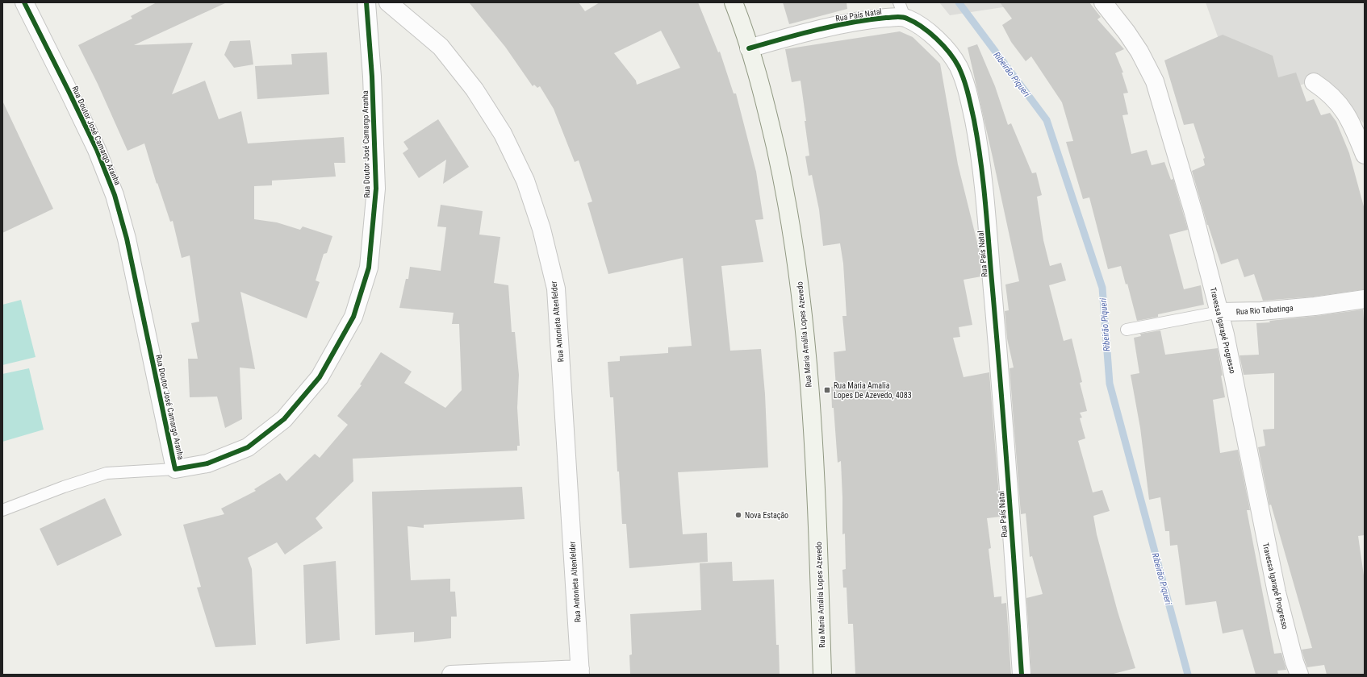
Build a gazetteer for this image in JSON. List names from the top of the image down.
{
  "streets": {
    "main road": ["Rua Maria Amália Lopes Azevedo"],
    "street": [
      "Rua País Natal",
      "Rua Doutor José Camargo Aranha",
      "Rua Rio Tabatinga",
      "Rua Antonieta Altenfelder",
      "Travessa Igarapé Progresso"
    ]
  },
  "crossings": [
    ["Rua País Natal", "Rua Maria Amália Lopes Azevedo"],
    ["Rua Rio Tabatinga", "Travessa Igarapé Progresso"]
  ],
  "water": ["Ribeirão Piqueri"],
  "places": {
    "transit": ["Rua Maria Amalia Lopes De Azevedo, 4083"],
    "other": ["Nova Estação"]
  }
}
